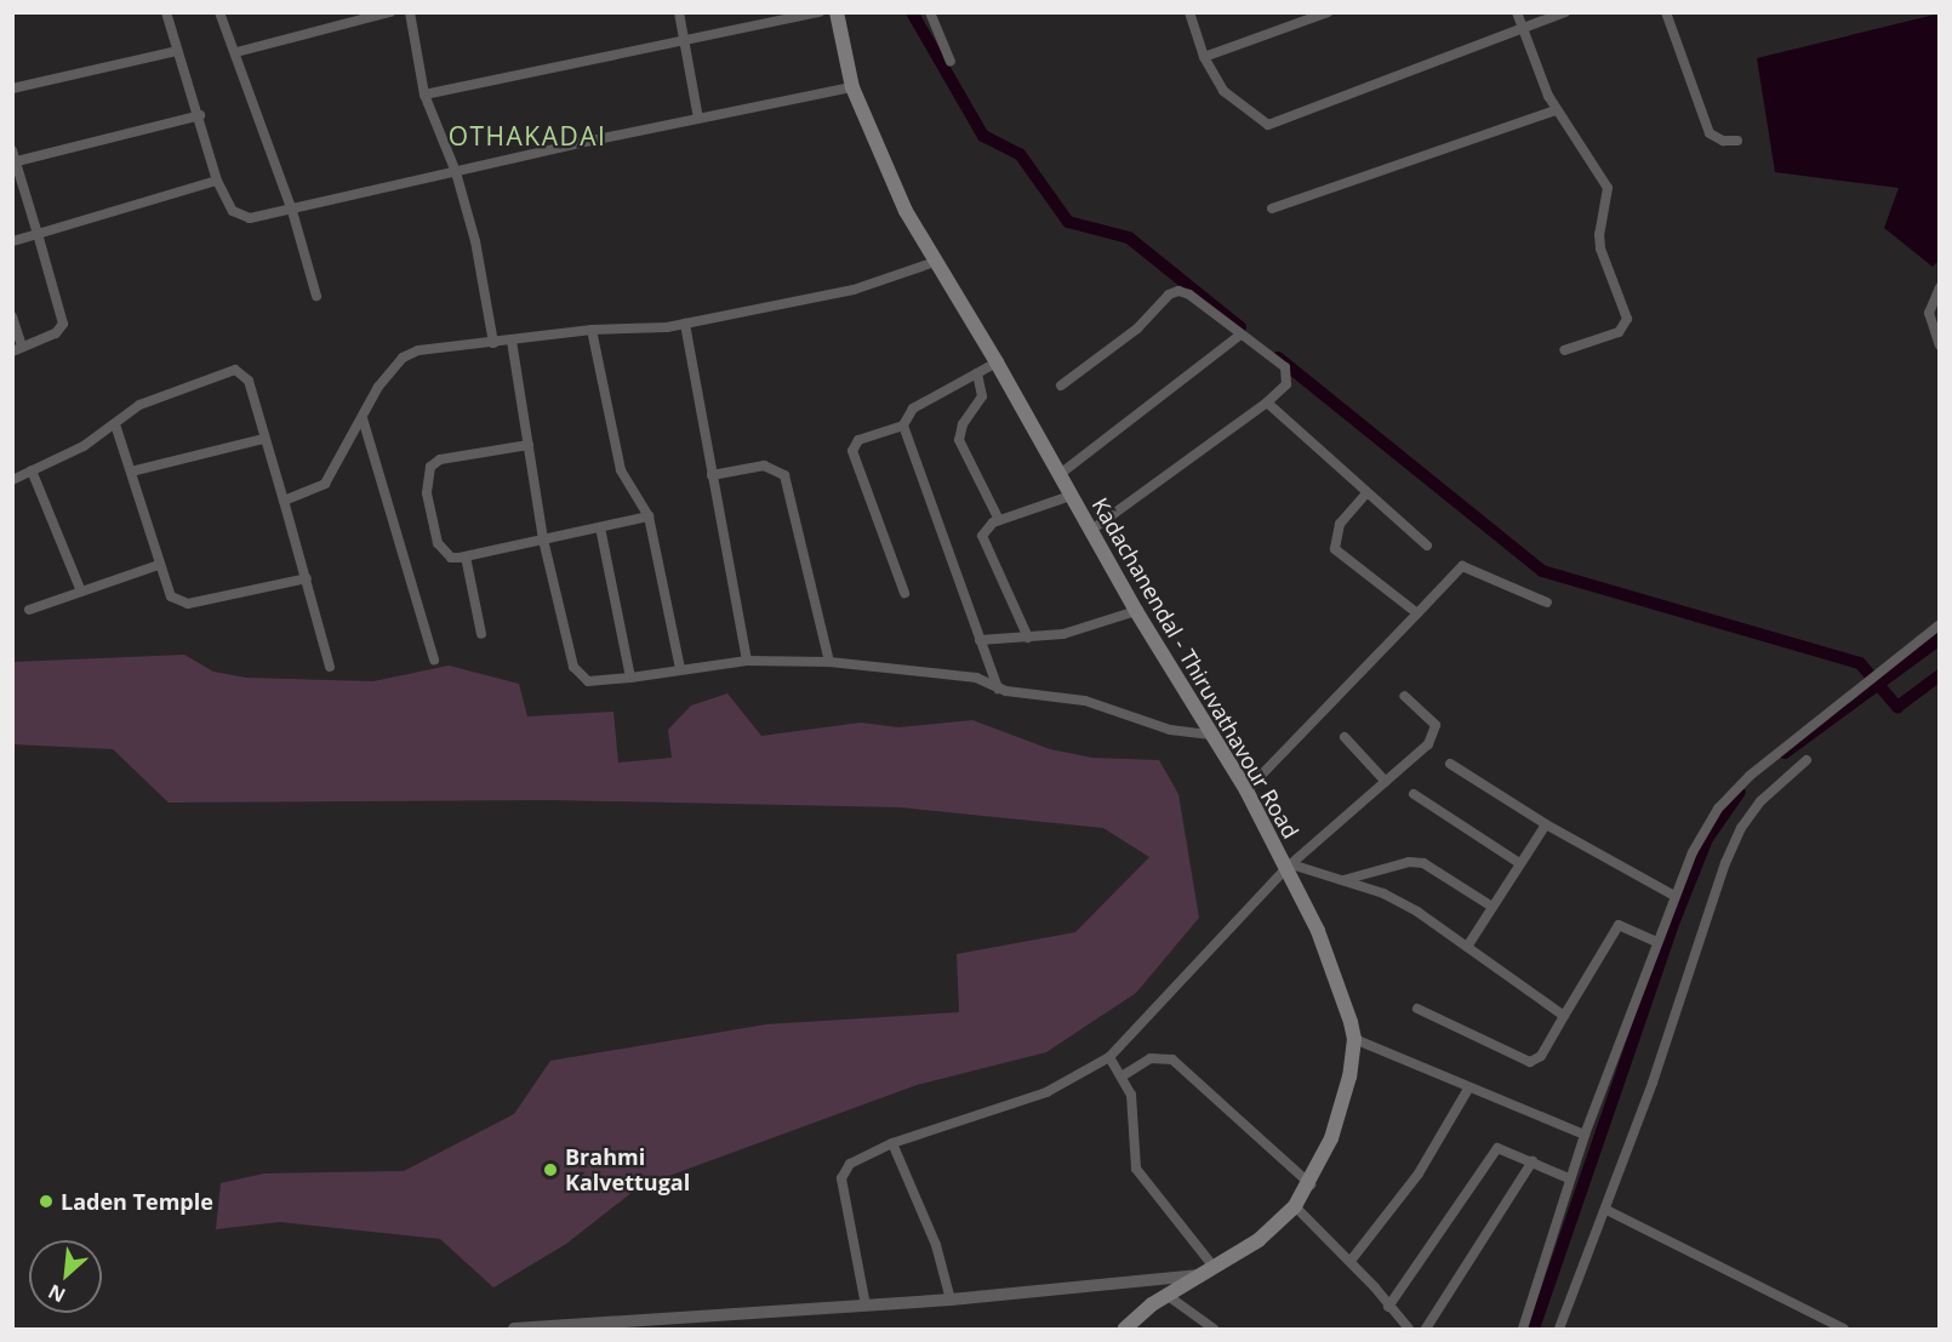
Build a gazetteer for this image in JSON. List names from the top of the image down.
{
  "streets": {
    "main road": ["Kadachanendal - Thiruvathavour Road"]
  },
  "districts": ["OTHAKADAI"],
  "places": ["Brahmi Kalvettugal", "Laden Temple"],
  "north": "bottom left"
}
